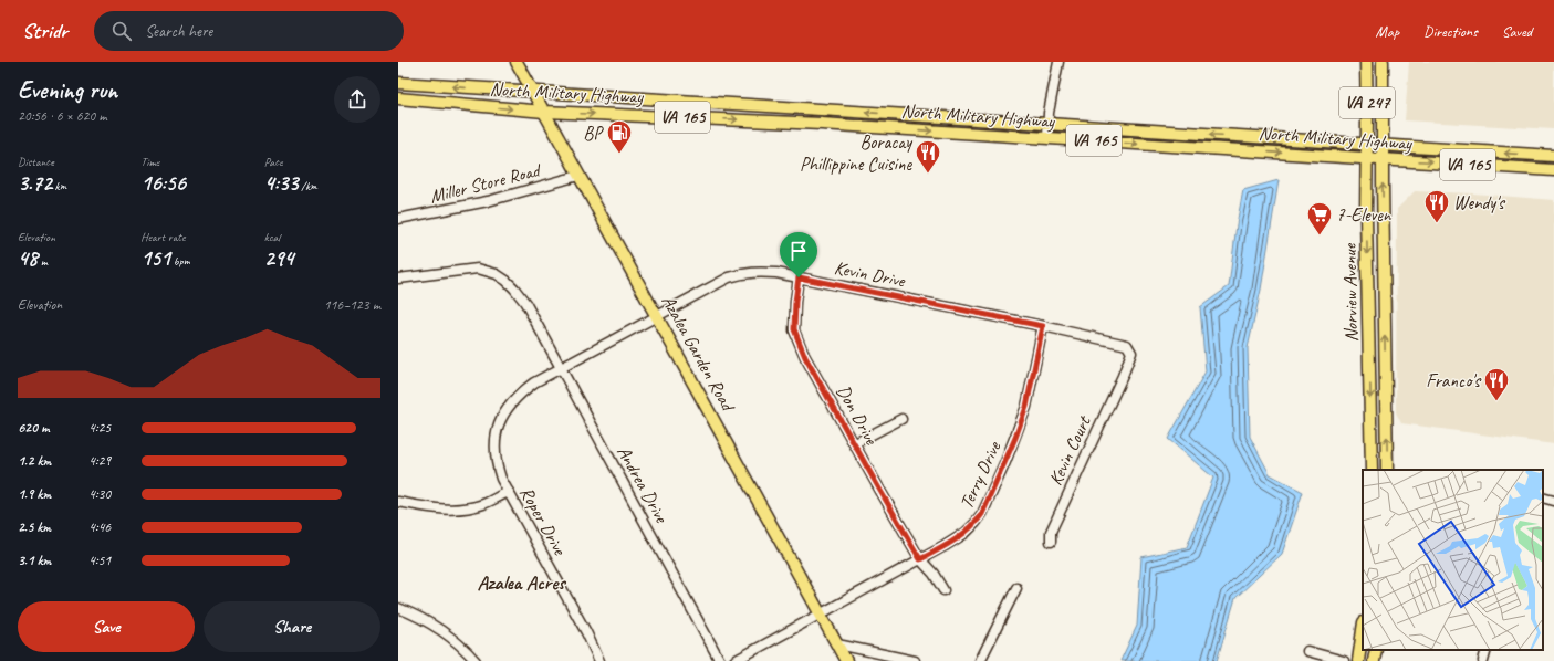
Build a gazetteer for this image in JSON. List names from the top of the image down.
{
  "streets": {
    "main road": [
      "North Military Highway",
      "VA 247",
      "VA 165",
      "Norview Avenue",
      "Azalea Garden Road"
    ],
    "street": [
      "Miller Store Road",
      "Kevin Drive",
      "Don Drive",
      "Kevin Court",
      "Terry Drive",
      "Andrea Drive",
      "Roper Drive"
    ]
  },
  "crossings": [
    ["North Military Highway", "Norview Avenue"],
    ["North Military Highway", "Azalea Garden Road"],
    ["Miller Store Road", "Azalea Garden Road"],
    ["Kevin Drive", "Azalea Garden Road"],
    ["Kevin Drive", "Don Drive"],
    ["Kevin Drive", "Kevin Court"],
    ["Kevin Drive", "Terry Drive"],
    ["Kevin Drive", "Andrea Drive"],
    ["Kevin Drive", "Roper Drive"],
    ["Azalea Garden Road", "Terry Drive"],
    ["Don Drive", "Terry Drive"]
  ],
  "districts": ["Azalea Acres"],
  "places": {
    "fuel station": ["BP"],
    "restaurant": ["Boracay Phillippine Cuisine", "Wendy's", "Franco's"],
    "supermarket": ["7-Eleven"]
  },
  "page": {
    "header": "Stridr",
    "search": "Search here",
    "nav": ["Map", "Directions", "Saved"],
    "heading": ["Evening run", "20:56 · 6 × 620 m"],
    "stats": [
      ["Distance", "3.72 km"],
      ["Time", "16:56"],
      ["Pace", "4:33 /km"],
      ["Elevation", "48 m"],
      ["Heart rate", "151 bpm"],
      ["kcal", "294"]
    ],
    "chart": ["Elevation", "116–123 m"],
    "list": [
      {
        "name": "620 m",
        "note": "4:25"
      },
      {
        "name": "1.2 km",
        "note": "4:29"
      },
      {
        "name": "1.9 km",
        "note": "4:30"
      },
      {
        "name": "2.5 km",
        "note": "4:46"
      },
      {
        "name": "3.1 km",
        "note": "4:51"
      }
    ],
    "buttons": ["Save", "Share"]
  }
}
